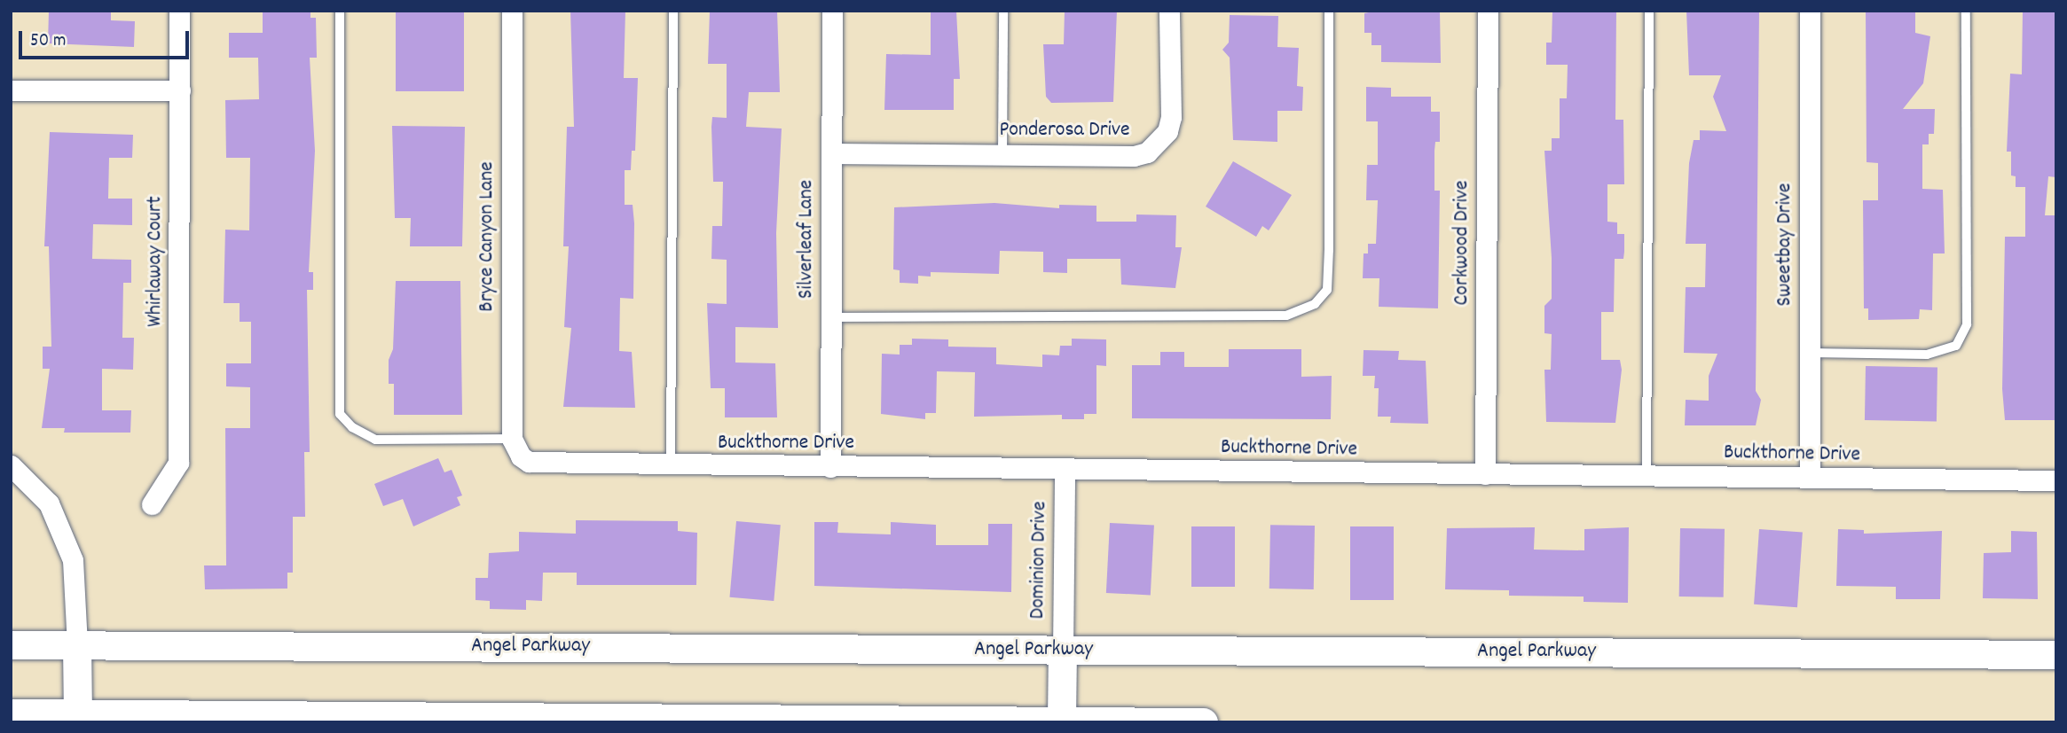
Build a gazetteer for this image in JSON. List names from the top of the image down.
{
  "streets": {
    "main road": ["Angel Parkway"],
    "street": [
      "Ponderosa Drive",
      "Bryce Canyon Lane",
      "Silverleaf Lane",
      "Corkwood Drive",
      "Sweetbay Drive",
      "Whirlaway Court",
      "Buckthorne Drive",
      "Dominion Drive"
    ]
  },
  "crossings": [
    ["Ponderosa Drive", "Silverleaf Lane"],
    ["Bryce Canyon Lane", "Buckthorne Drive"],
    ["Silverleaf Lane", "Buckthorne Drive"],
    ["Corkwood Drive", "Buckthorne Drive"],
    ["Sweetbay Drive", "Buckthorne Drive"],
    ["Buckthorne Drive", "Dominion Drive"],
    ["Dominion Drive", "Angel Parkway"]
  ],
  "scale_bar": "50 m"
}
